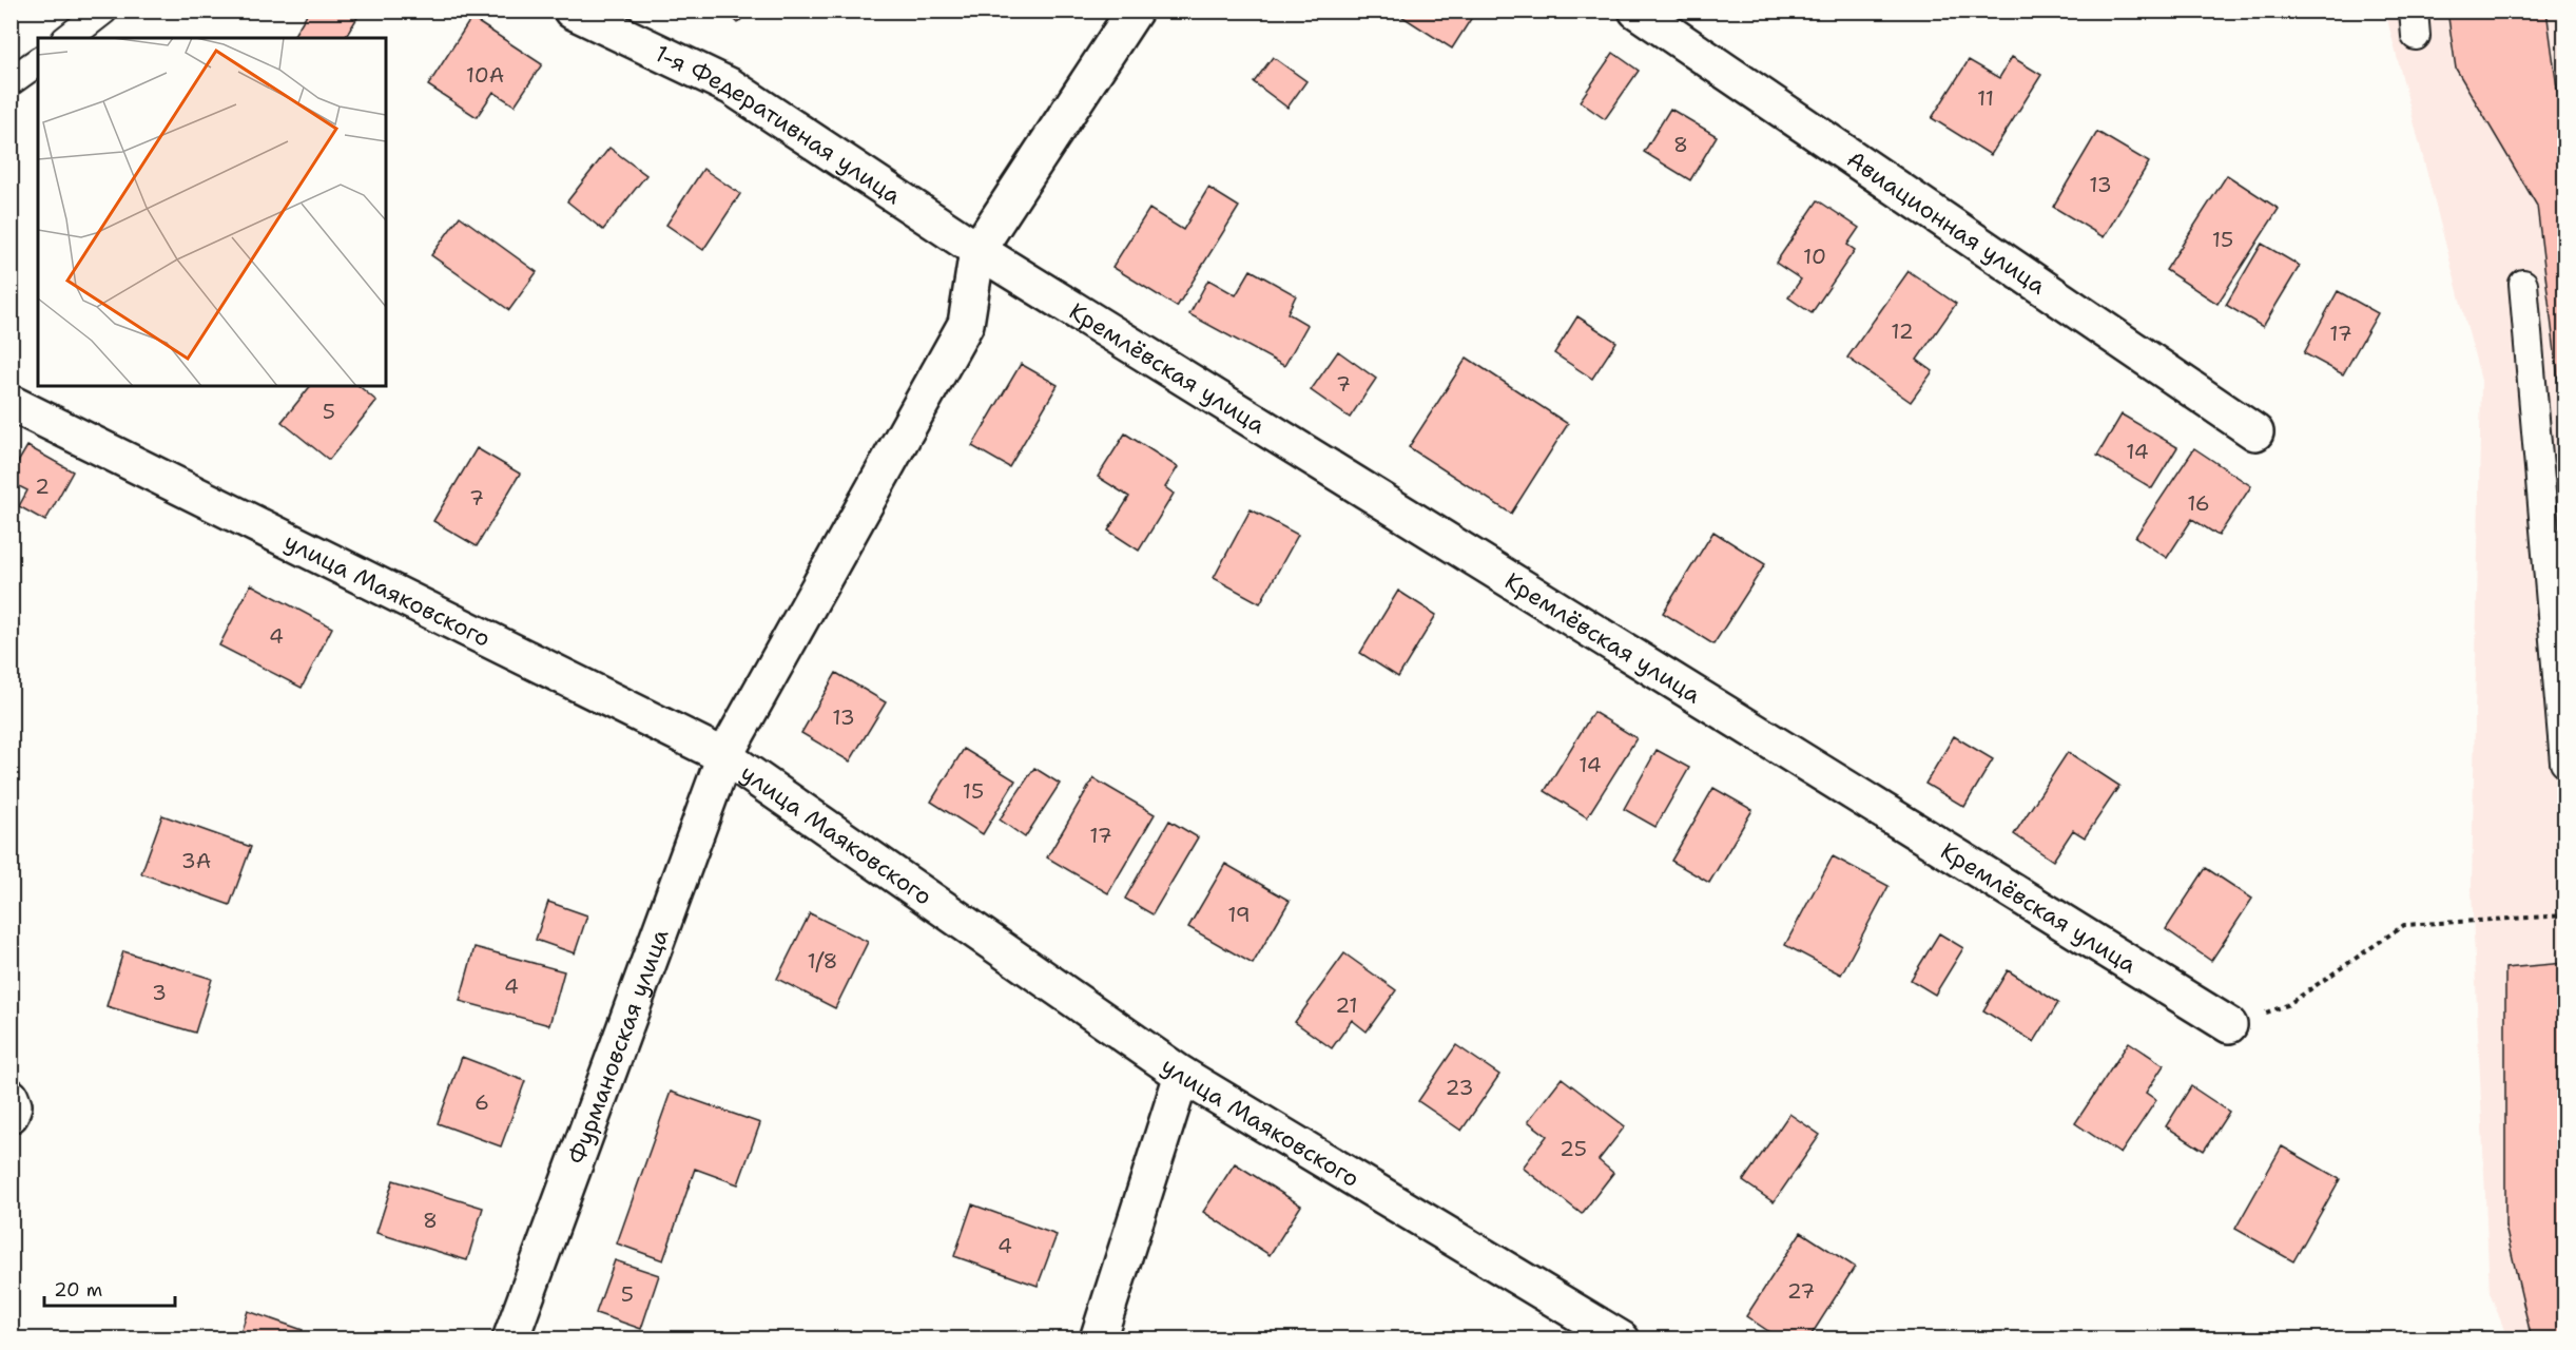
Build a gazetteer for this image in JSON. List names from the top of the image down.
{
  "streets": {
    "street": [
      "1-я Федеративная улица",
      "Авиационная улица",
      "Кремлёвская улица",
      "улица Маяковского",
      "Фурмановская улица"
    ]
  },
  "crossings": [
    ["1-я Федеративная улица", "Кремлёвская улица"],
    ["1-я Федеративная улица", "Фурмановская улица"],
    ["Кремлёвская улица", "Фурмановская улица"],
    ["улица Маяковского", "Фурмановская улица"]
  ],
  "house_numbers": [
    "10А",
    "11",
    "8",
    "13",
    "15",
    "10",
    "12",
    "17",
    "7",
    "5",
    "14",
    "2",
    "7",
    "16",
    "4",
    "13",
    "14",
    "15",
    "17",
    "3А",
    "19",
    "1/8",
    "4",
    "3",
    "21",
    "23",
    "6",
    "25",
    "8",
    "4",
    "27",
    "5"
  ],
  "scale_bar": "20 m"
}
